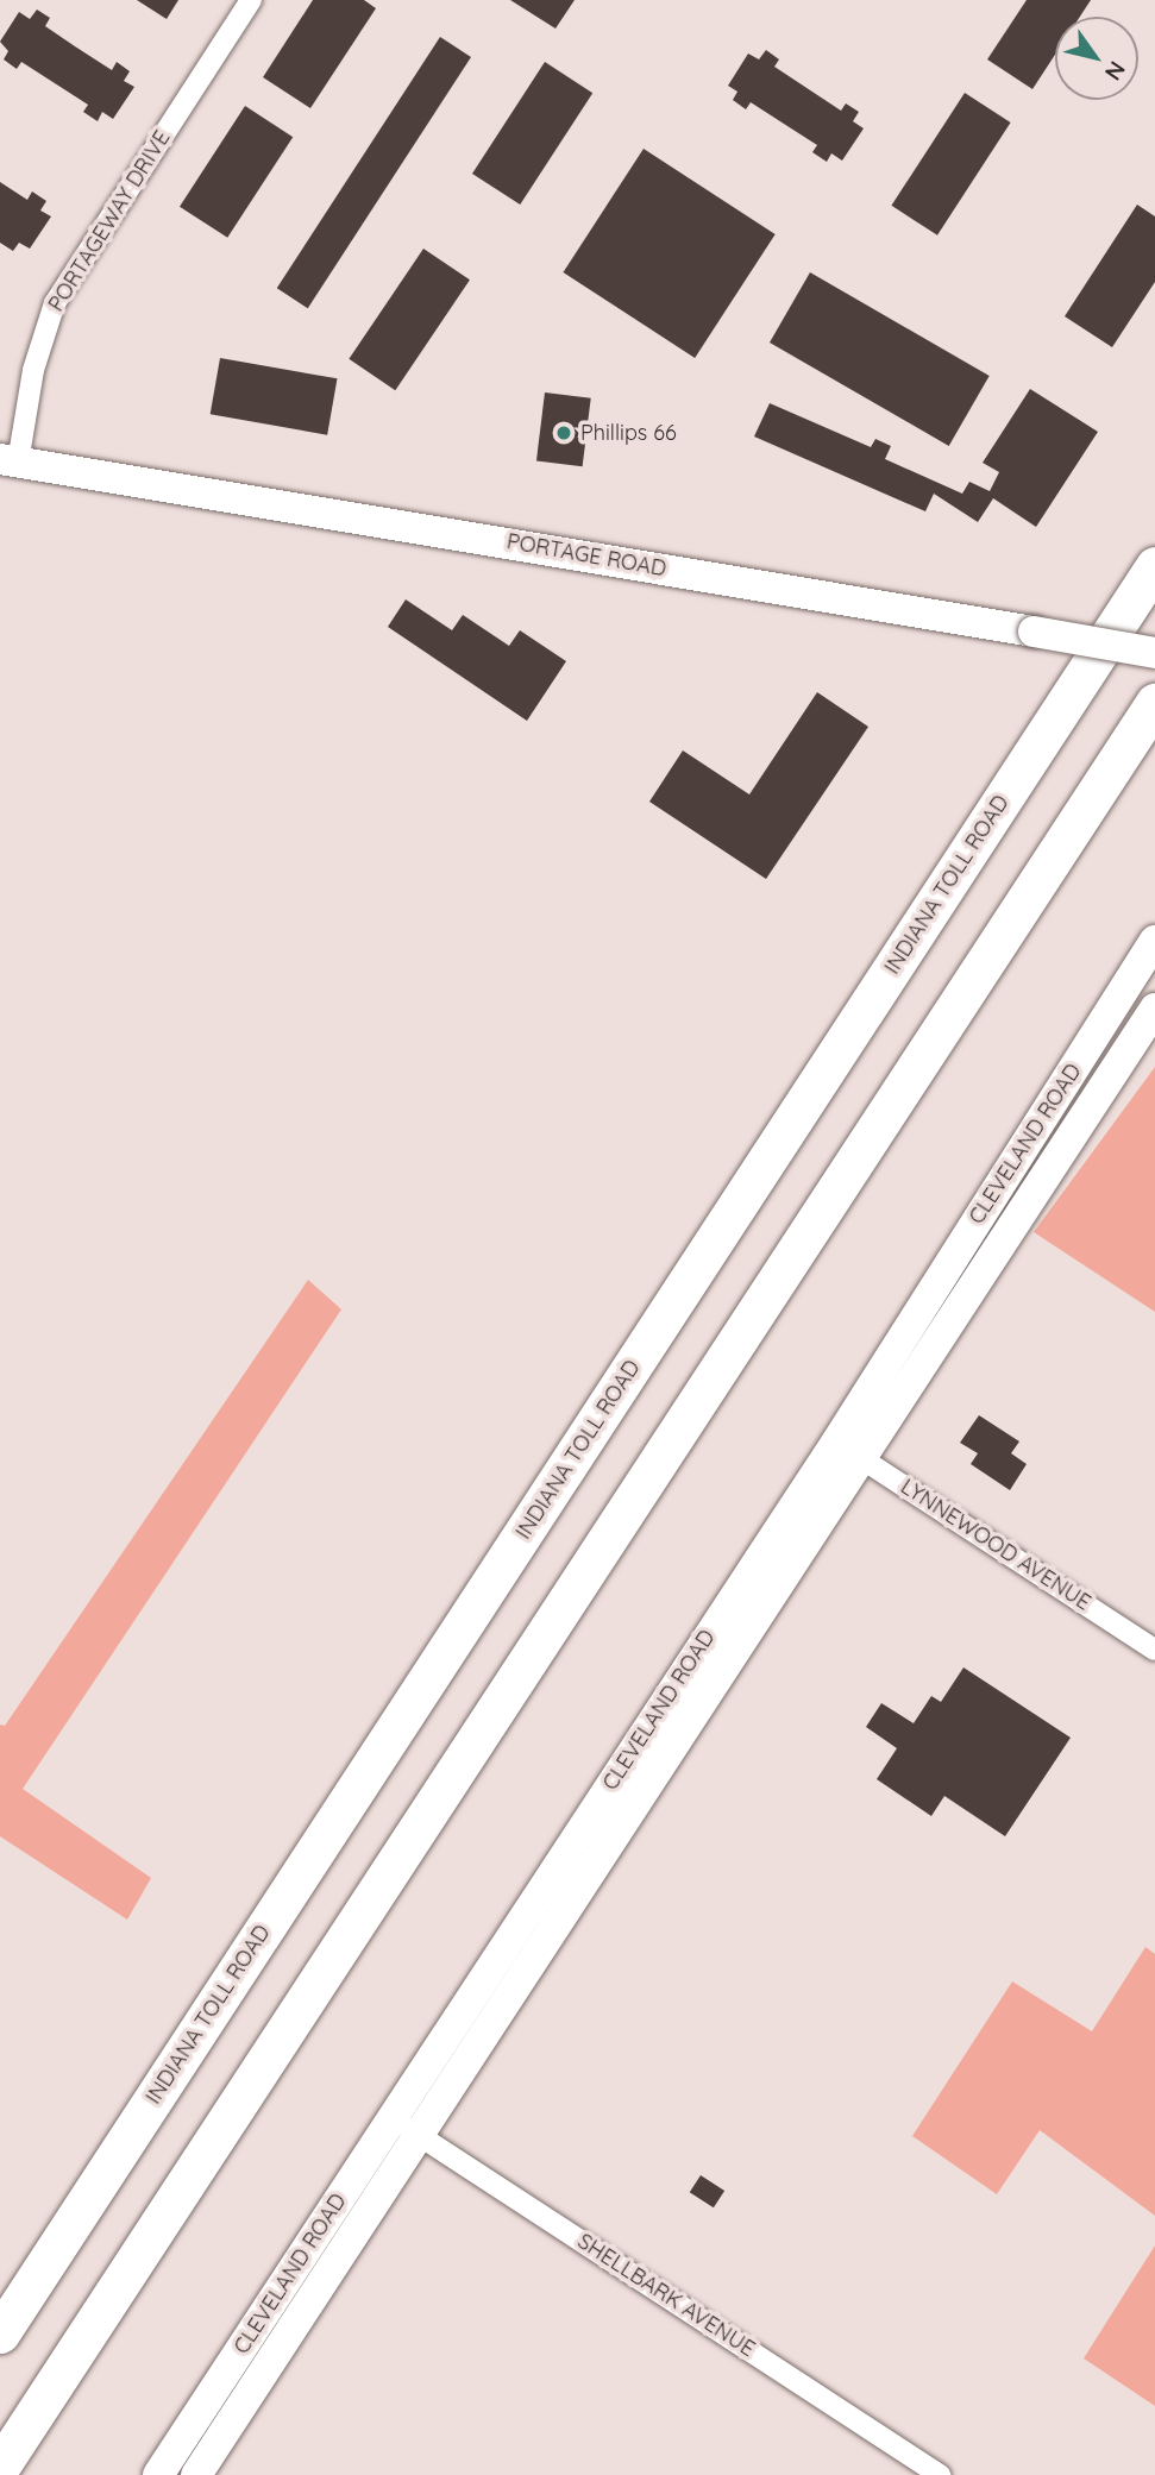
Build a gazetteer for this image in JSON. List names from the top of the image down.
{
  "streets": {
    "highway": ["INDIANA TOLL ROAD"],
    "main road": ["PORTAGE ROAD", "CLEVELAND ROAD"],
    "street": ["PORTAGEWAY DRIVE", "LYNNEWOOD AVENUE", "SHELLBARK AVENUE"]
  },
  "crossings": [
    ["PORTAGEWAY DRIVE", "PORTAGE ROAD"],
    ["CLEVELAND ROAD", "LYNNEWOOD AVENUE"],
    ["CLEVELAND ROAD", "SHELLBARK AVENUE"]
  ],
  "places": ["Phillips 66"],
  "north": "bottom right"
}
